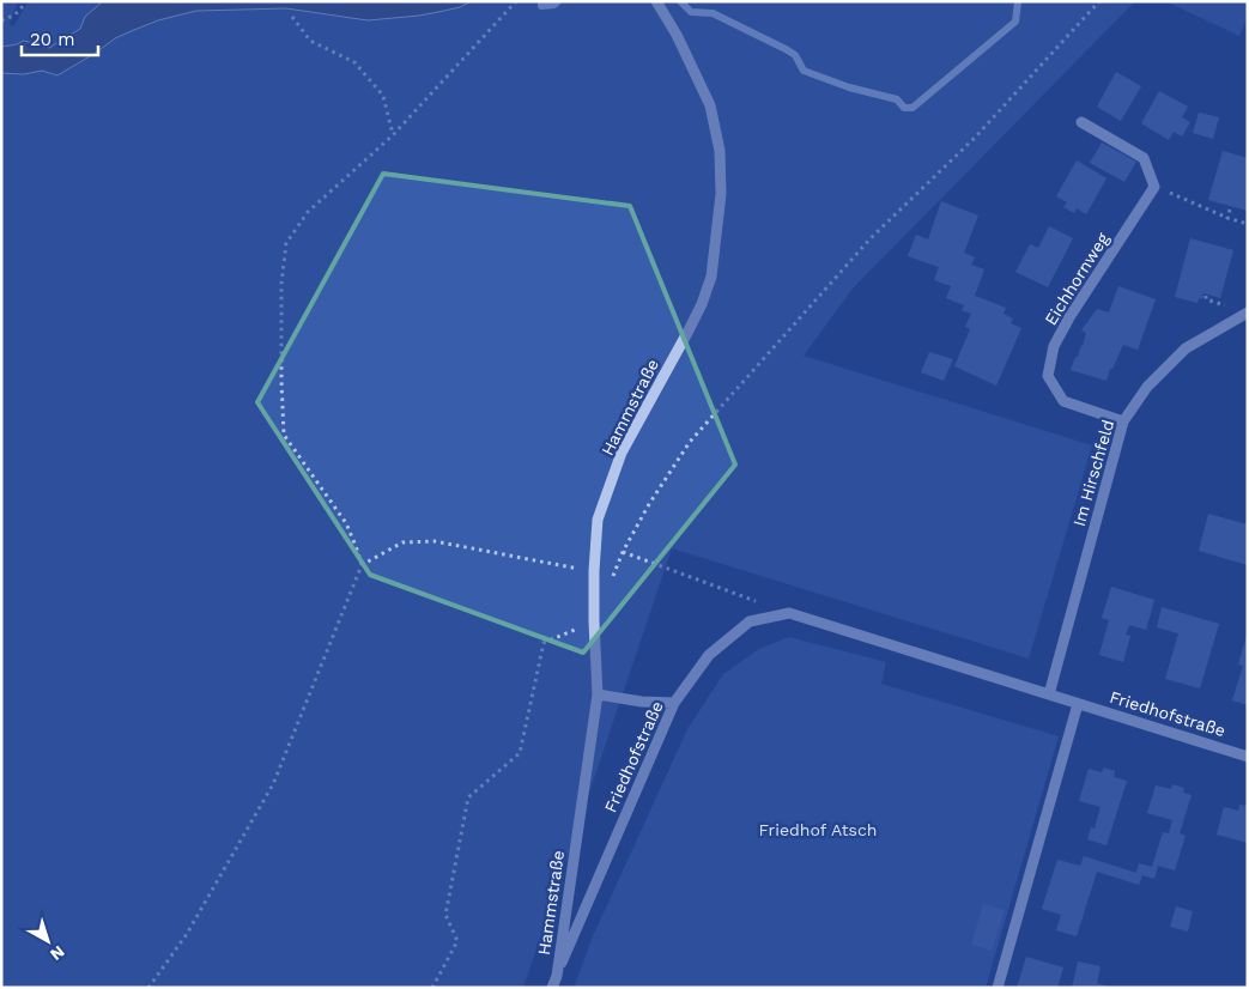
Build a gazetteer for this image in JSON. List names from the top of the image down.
{
  "streets": {
    "street": [
      "Eichhornweg",
      "Hammstraße",
      "Im Hirschfeld",
      "Friedhofstraße"
    ]
  },
  "crossings": [
    ["Eichhornweg", "Im Hirschfeld"],
    ["Hammstraße", "Friedhofstraße"],
    ["Im Hirschfeld", "Friedhofstraße"]
  ],
  "parks": ["Friedhof Atsch"],
  "scale_bar": "20 m",
  "north": "bottom right"
}
